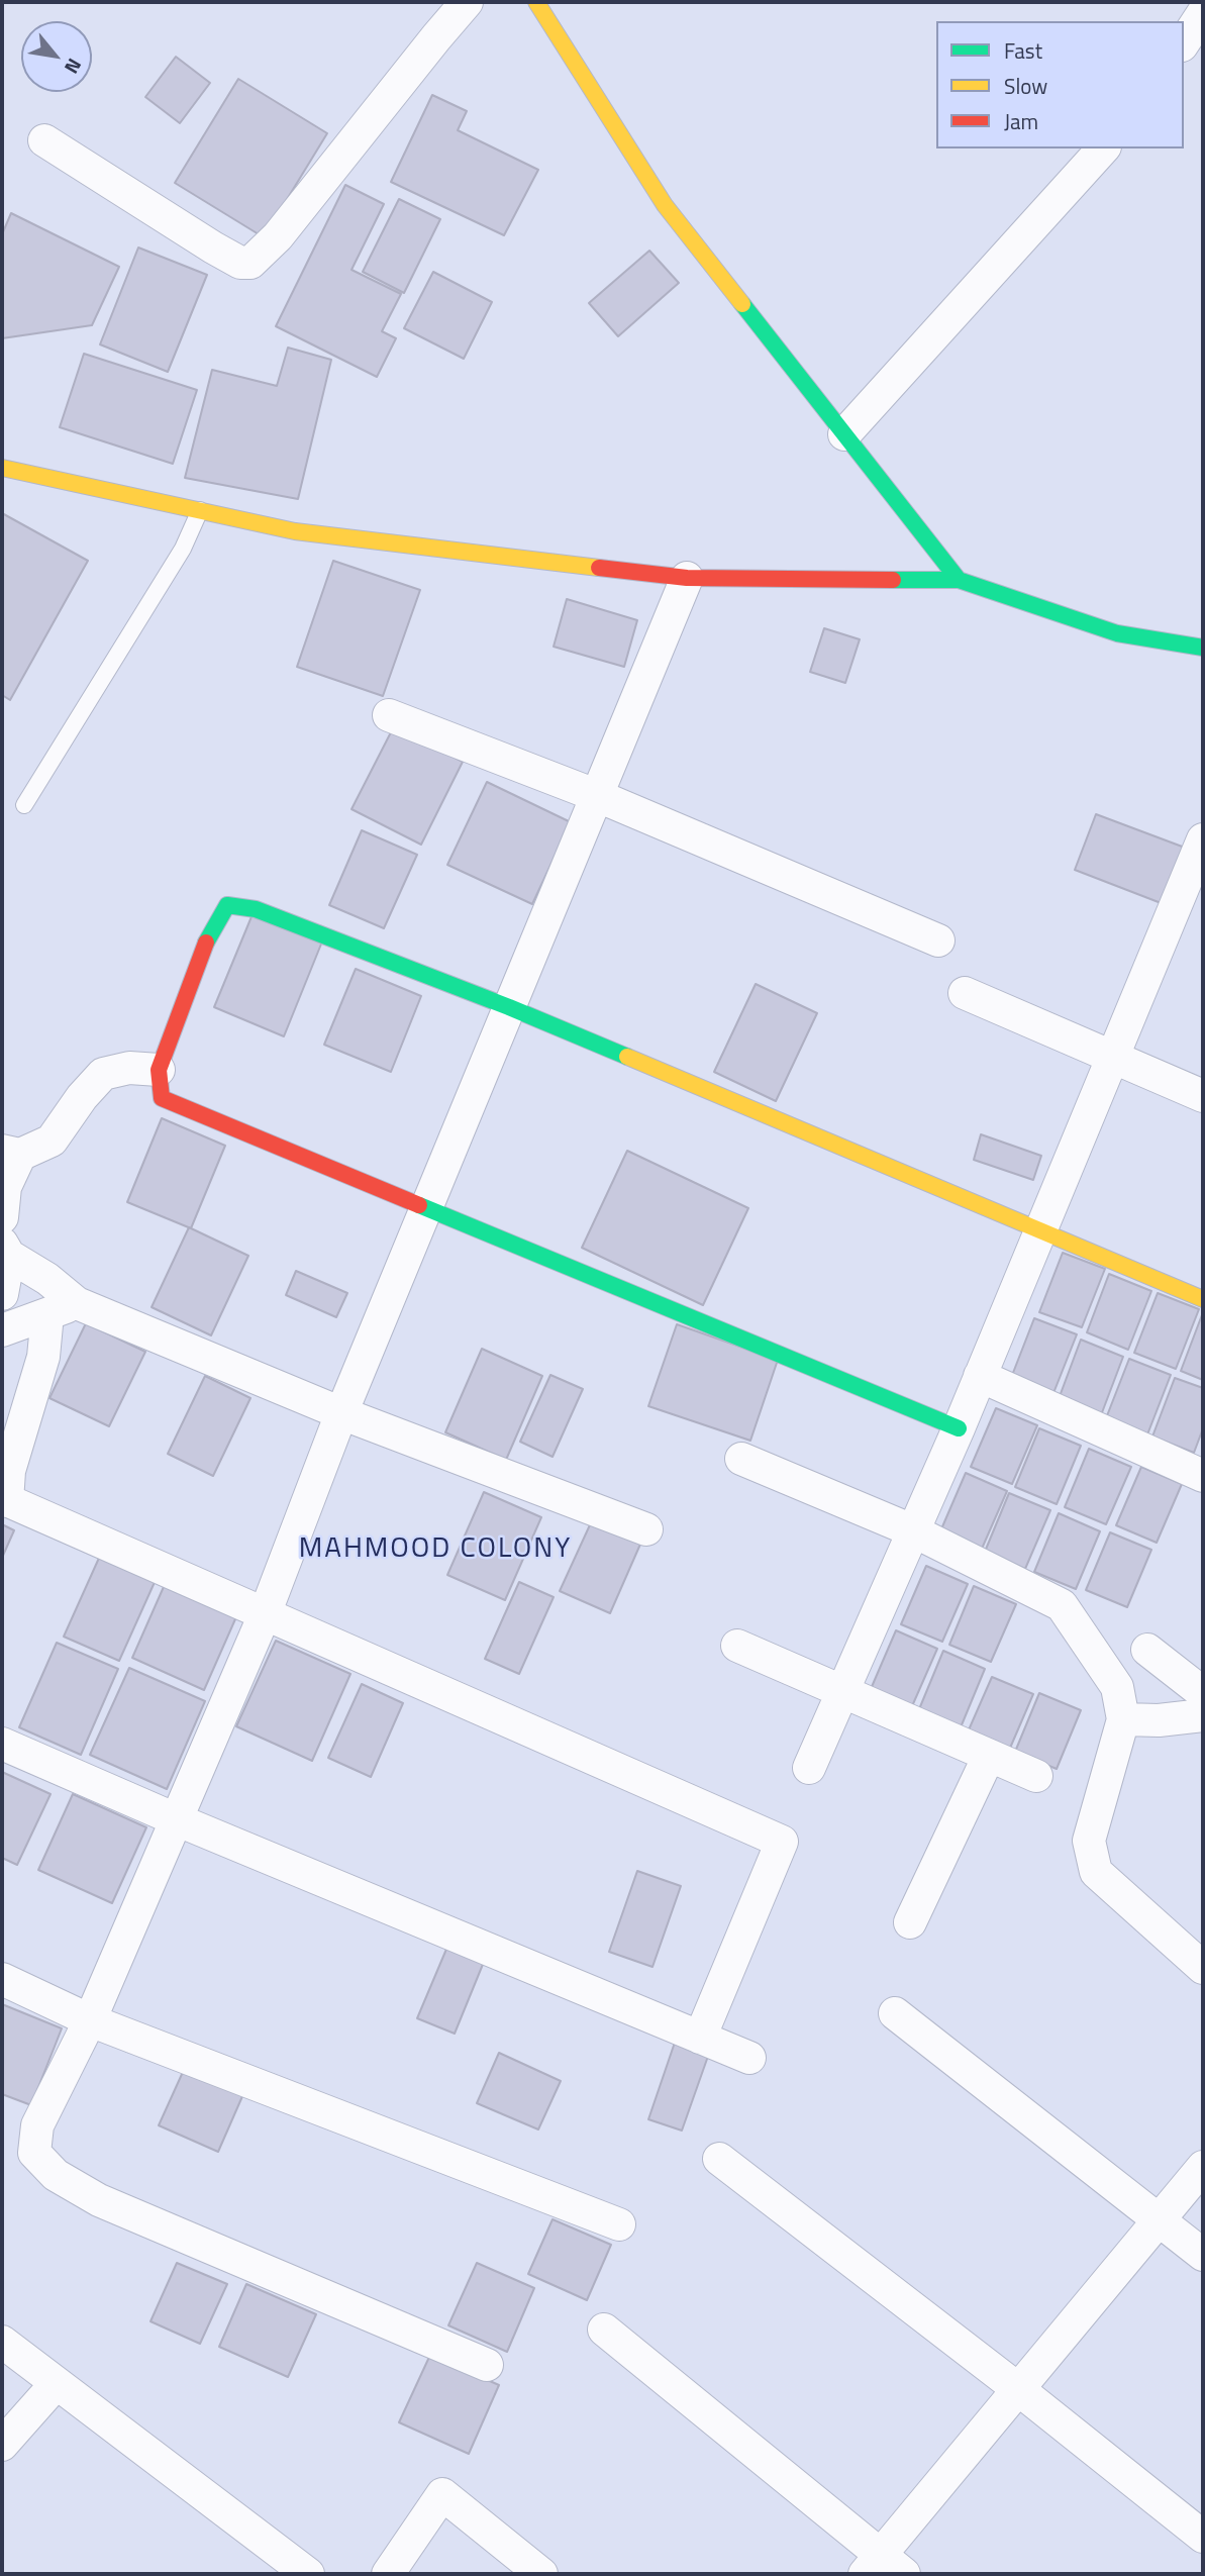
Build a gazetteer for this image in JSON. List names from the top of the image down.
{
  "districts": ["MAHMOOD COLONY"],
  "legend": ["Fast", "Slow", "Jam"],
  "north": "bottom right"
}
